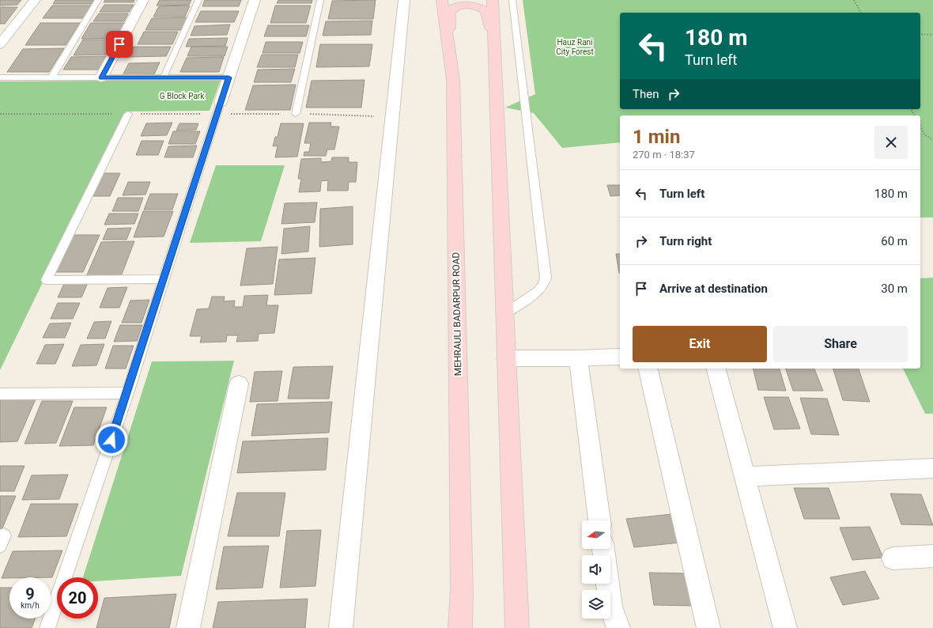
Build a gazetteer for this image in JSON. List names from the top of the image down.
{
  "streets": {
    "main road": ["MEHRAULI BADARPUR ROAD"]
  },
  "parks": ["Hauz Rani City Forest", "G Block Park"],
  "north": "left",
  "page": {
    "turn": ["180 m", "Turn left"],
    "then": "Then",
    "heading": ["1 min", "270 m · 18:37"],
    "list": [
      {
        "name": "Turn left",
        "value": "180 m"
      },
      {
        "name": "Turn right",
        "value": "60 m"
      },
      {
        "name": "Arrive at destination",
        "value": "30 m"
      }
    ],
    "buttons": ["Exit", "Share"],
    "speed": "9 km/h",
    "limit": "20"
  }
}
